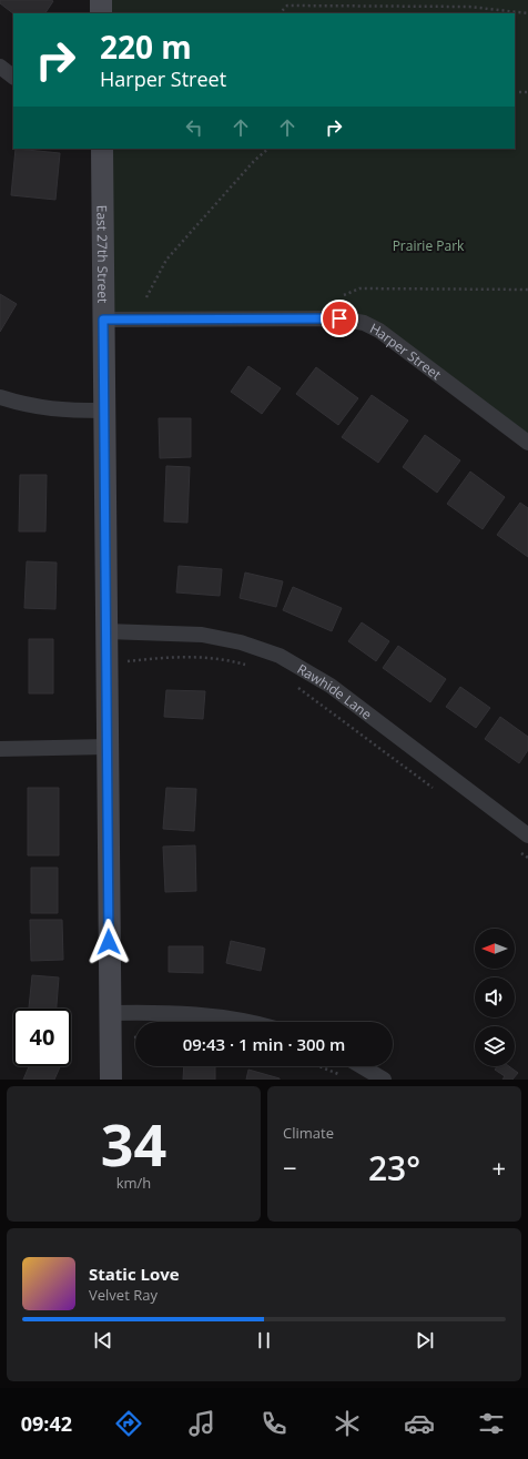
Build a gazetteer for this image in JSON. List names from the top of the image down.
{
  "streets": {
    "street": ["East 27th Street", "Harper Street", "Rawhide Lane"]
  },
  "crossings": [
    ["East 27th Street", "Harper Street"],
    ["East 27th Street", "Rawhide Lane"]
  ],
  "parks": ["Prairie Park"],
  "north": "left",
  "page": {
    "turn": ["220 m", "Harper Street"],
    "limit": "40",
    "trip": "09:43 · 1 min · 300 m",
    "tile": [
      ["34", "km/h"],
      "Climate"
    ],
    "heat": ["−", "23°", "+"],
    "song": ["Static Love", "Velvet Ray"],
    "tabs": "09:42"
  }
}
